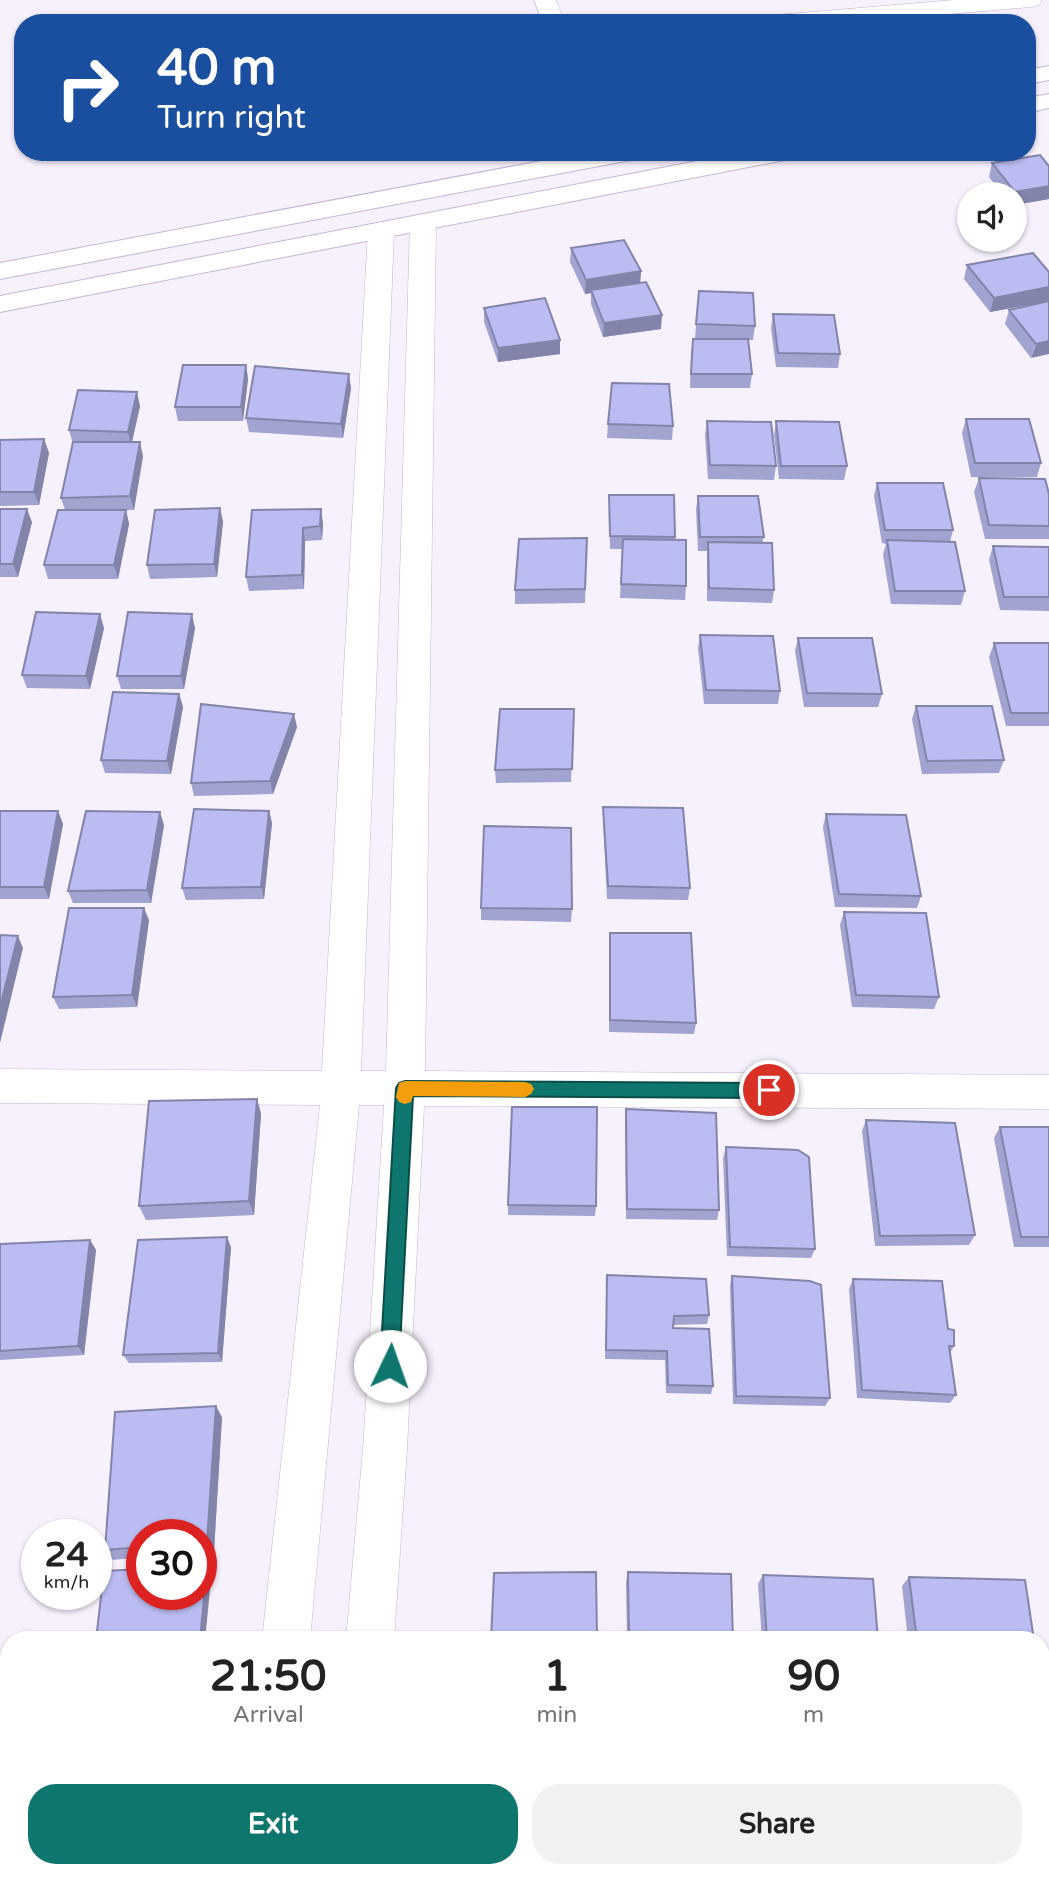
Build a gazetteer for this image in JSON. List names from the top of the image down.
{
  "page": {
    "turn": ["40 m", "Turn right"],
    "speed": "24 km/h",
    "limit": "30",
    "eta": [
      "21:50",
      "Arrival",
      "1",
      "min",
      "90",
      "m"
    ],
    "buttons": ["Exit", "Share"]
  }
}
